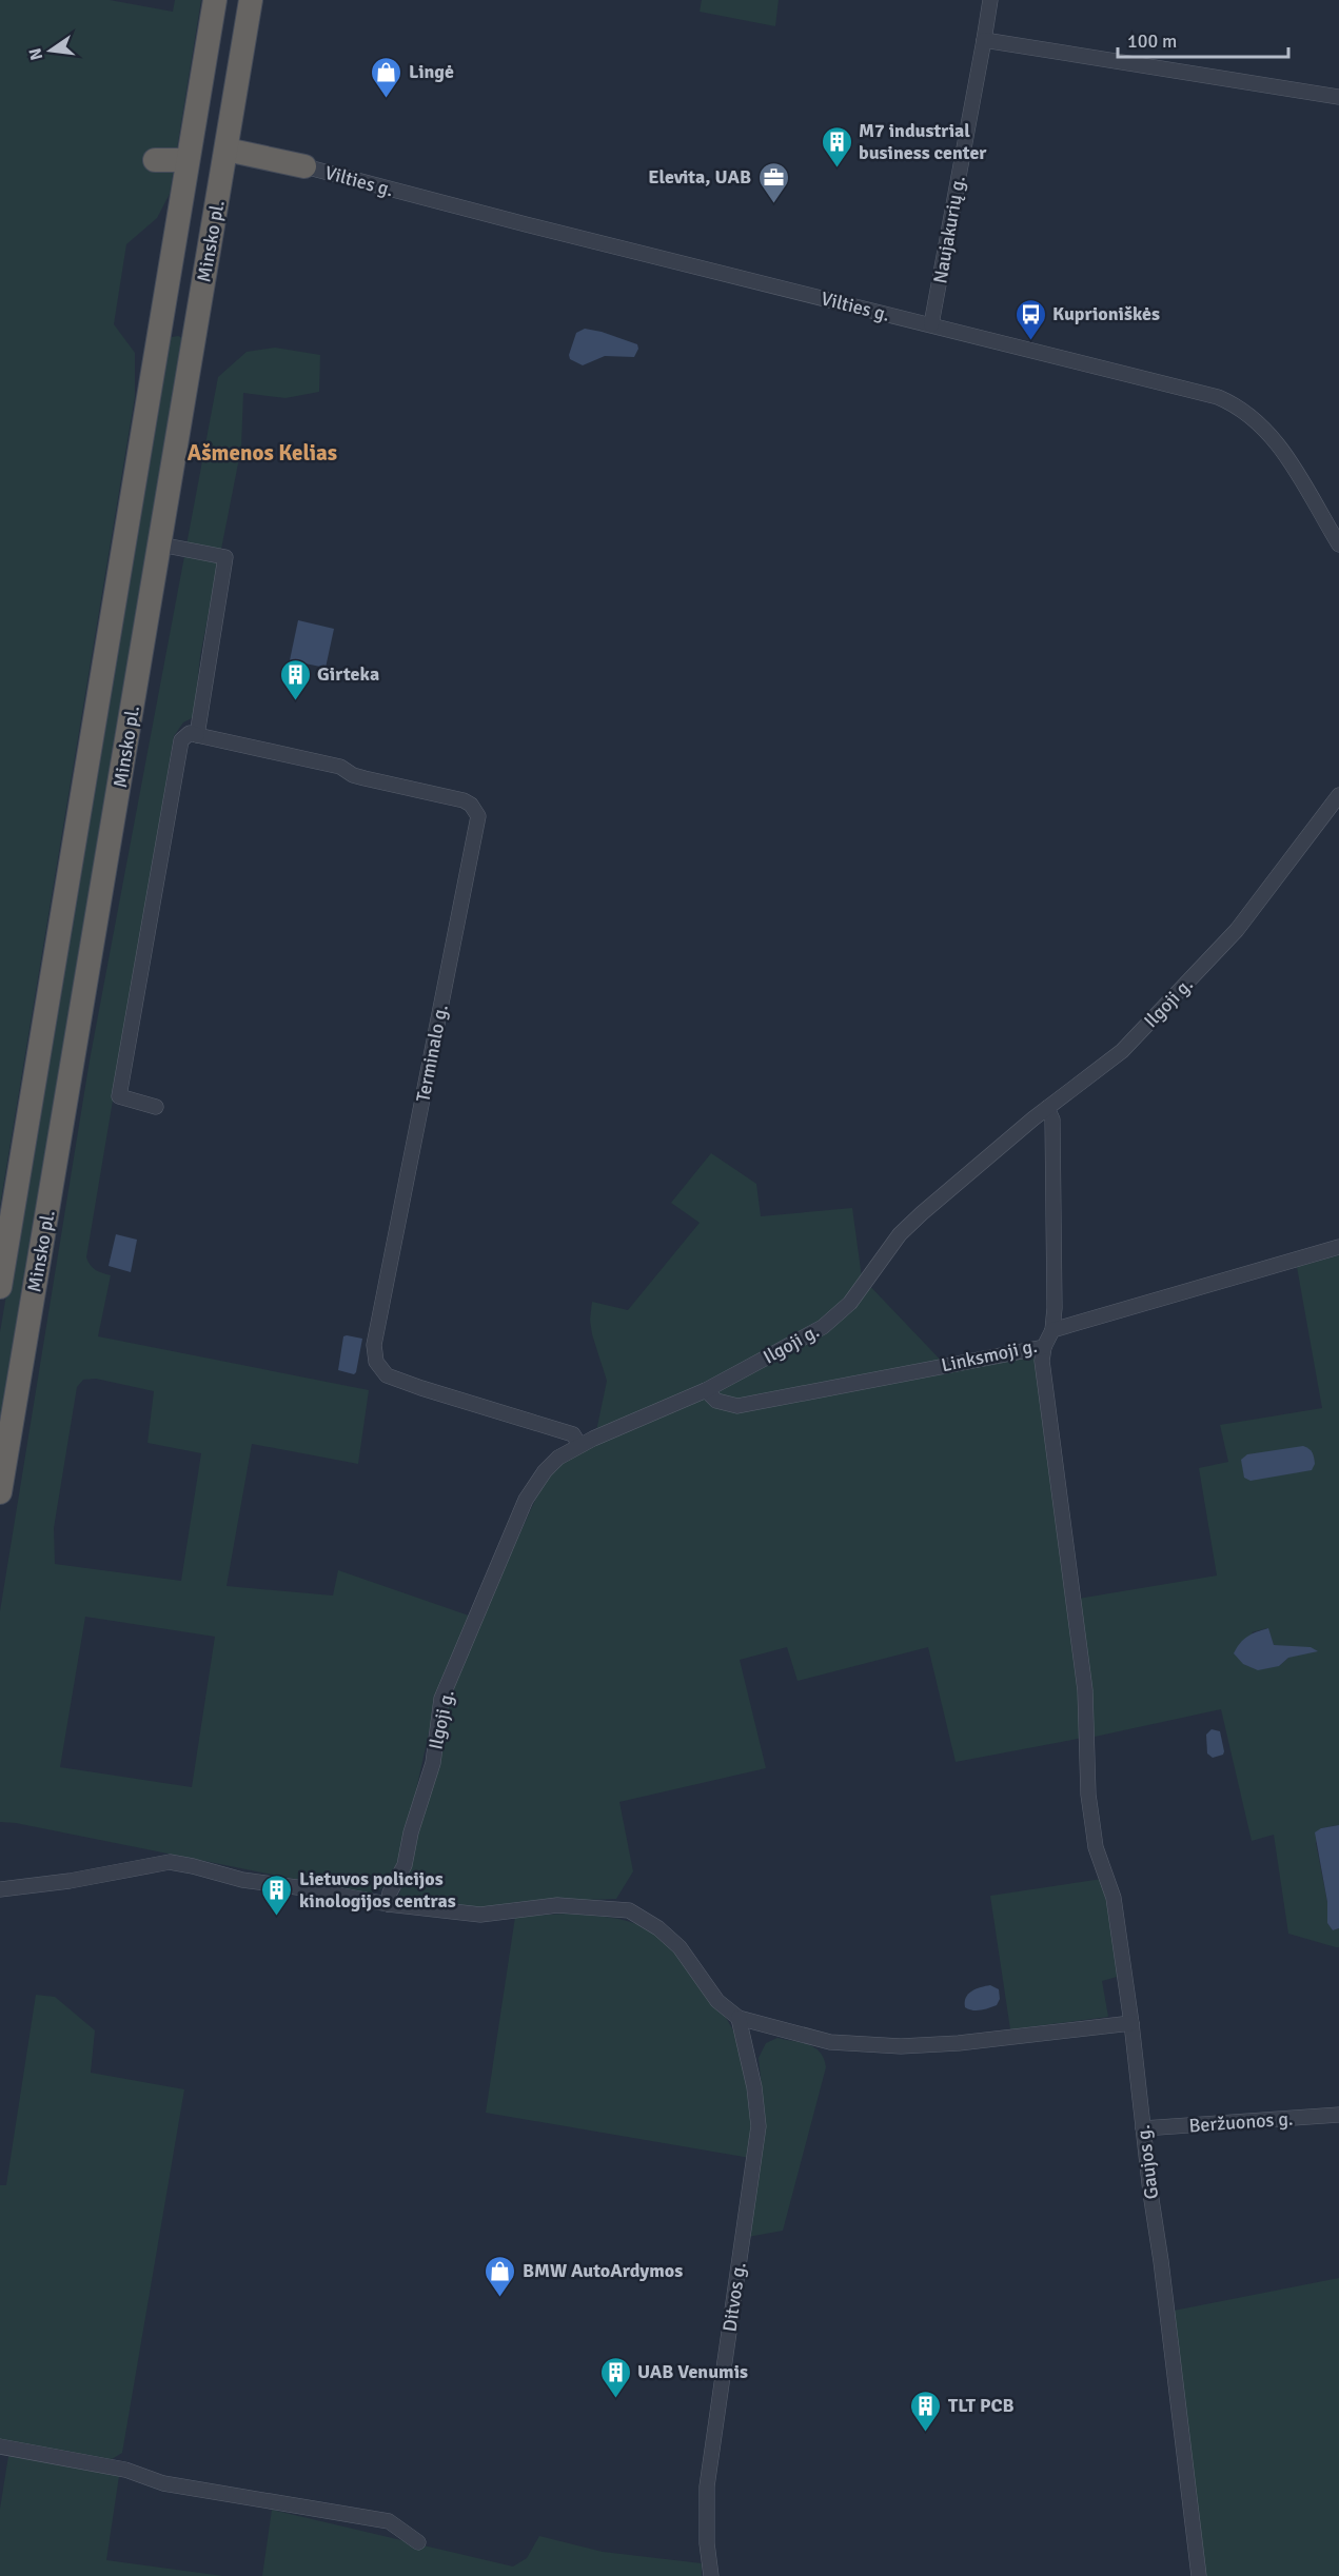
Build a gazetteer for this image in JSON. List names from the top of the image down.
{
  "streets": {
    "highway": ["Minsko pl."],
    "street": [
      "Vilties g.",
      "Naujakurių g.",
      "Ilgoji g.",
      "Terminalo g.",
      "Linksmoji g.",
      "Beržuonos g.",
      "Gaujos g.",
      "Ditvos g."
    ]
  },
  "crossings": [
    ["Vilties g.", "Naujakurių g."],
    ["Ilgoji g.", "Terminalo g."],
    ["Ilgoji g.", "Linksmoji g."],
    ["Linksmoji g.", "Gaujos g."],
    ["Beržuonos g.", "Gaujos g."]
  ],
  "districts": ["Ašmenos Kelias"],
  "places": {
    "shop": ["Lingė", "BMW AutoArdymos"],
    "building": [
      "M7 industrial business center",
      "Girteka",
      "Lietuvos policijos kinologijos centras",
      "UAB Venumis",
      "TLT PCB"
    ],
    "office": ["Elevita, UAB"],
    "bus stop": ["Kuprioniškės"]
  },
  "scale_bar": "100 m",
  "north": "left"
}
